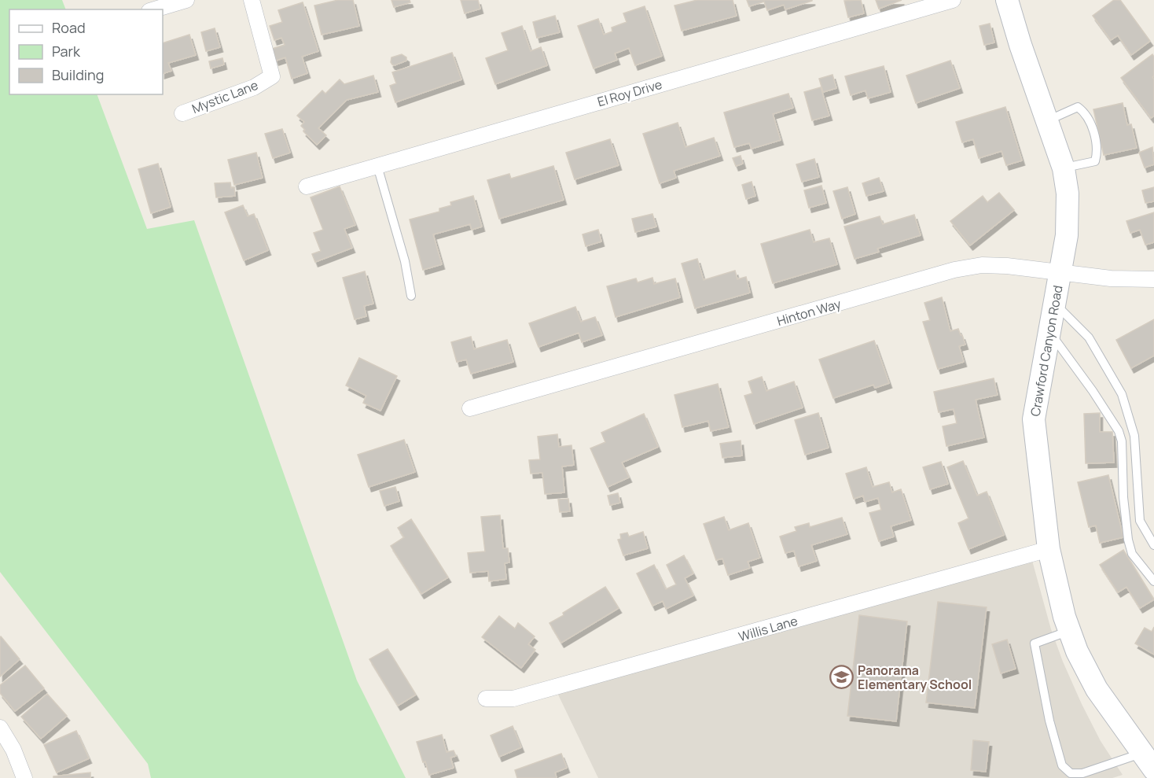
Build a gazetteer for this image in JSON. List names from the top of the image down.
{
  "streets": {
    "main road": ["Crawford Canyon Road"],
    "street": [
      "El Roy Drive",
      "Mystic Lane",
      "Hinton Way",
      "Willis Lane"
    ]
  },
  "crossings": [
    ["Hinton Way", "Crawford Canyon Road"],
    ["Crawford Canyon Road", "Willis Lane"]
  ],
  "places": {
    "school or university": ["Panorama Elementary School"]
  },
  "legend": ["Road", "Park", "Building"]
}
